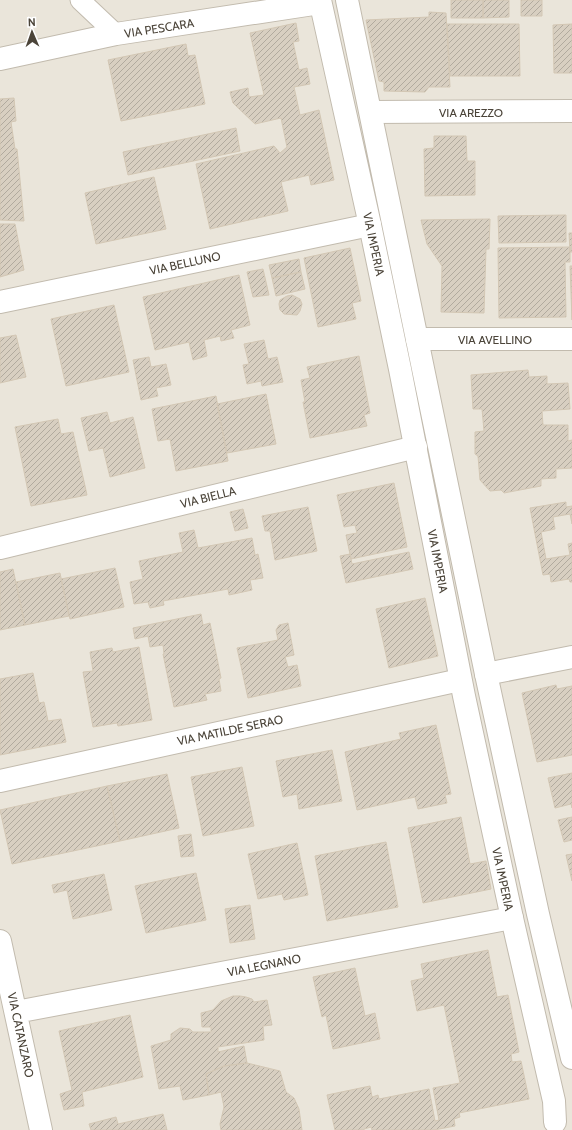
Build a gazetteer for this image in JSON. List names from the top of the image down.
{
  "streets": {
    "street": [
      "VIA PESCARA",
      "VIA AREZZO",
      "VIA IMPERIA",
      "VIA BELLUNO",
      "VIA AVELLINO",
      "VIA BIELLA",
      "VIA MATILDE SERAO",
      "VIA LEGNANO",
      "VIA CATANZARO"
    ]
  },
  "crossings": [
    ["VIA PESCARA", "VIA IMPERIA"],
    ["VIA AREZZO", "VIA IMPERIA"],
    ["VIA IMPERIA", "VIA BELLUNO"],
    ["VIA IMPERIA", "VIA AVELLINO"],
    ["VIA IMPERIA", "VIA BIELLA"],
    ["VIA IMPERIA", "VIA MATILDE SERAO"],
    ["VIA IMPERIA", "VIA LEGNANO"],
    ["VIA LEGNANO", "VIA CATANZARO"]
  ],
  "north": "top"
}
